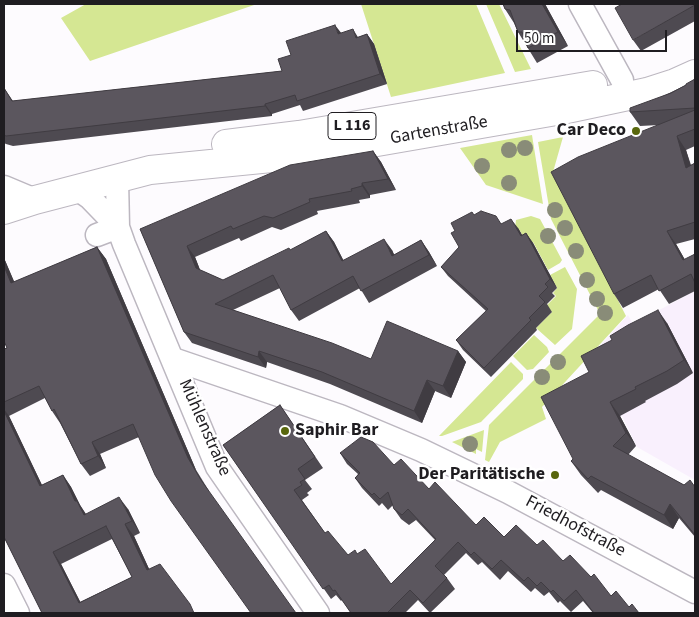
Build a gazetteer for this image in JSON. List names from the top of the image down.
{
  "streets": {
    "main road": ["L 116", "Gartenstraße"],
    "street": ["Mühlenstraße", "Friedhofstraße"]
  },
  "crossings": [
    ["Gartenstraße", "Mühlenstraße"],
    ["Mühlenstraße", "Friedhofstraße"]
  ],
  "places": ["Car Deco", "Saphir Bar", "Der Paritätische"],
  "scale_bar": "50 m"
}
